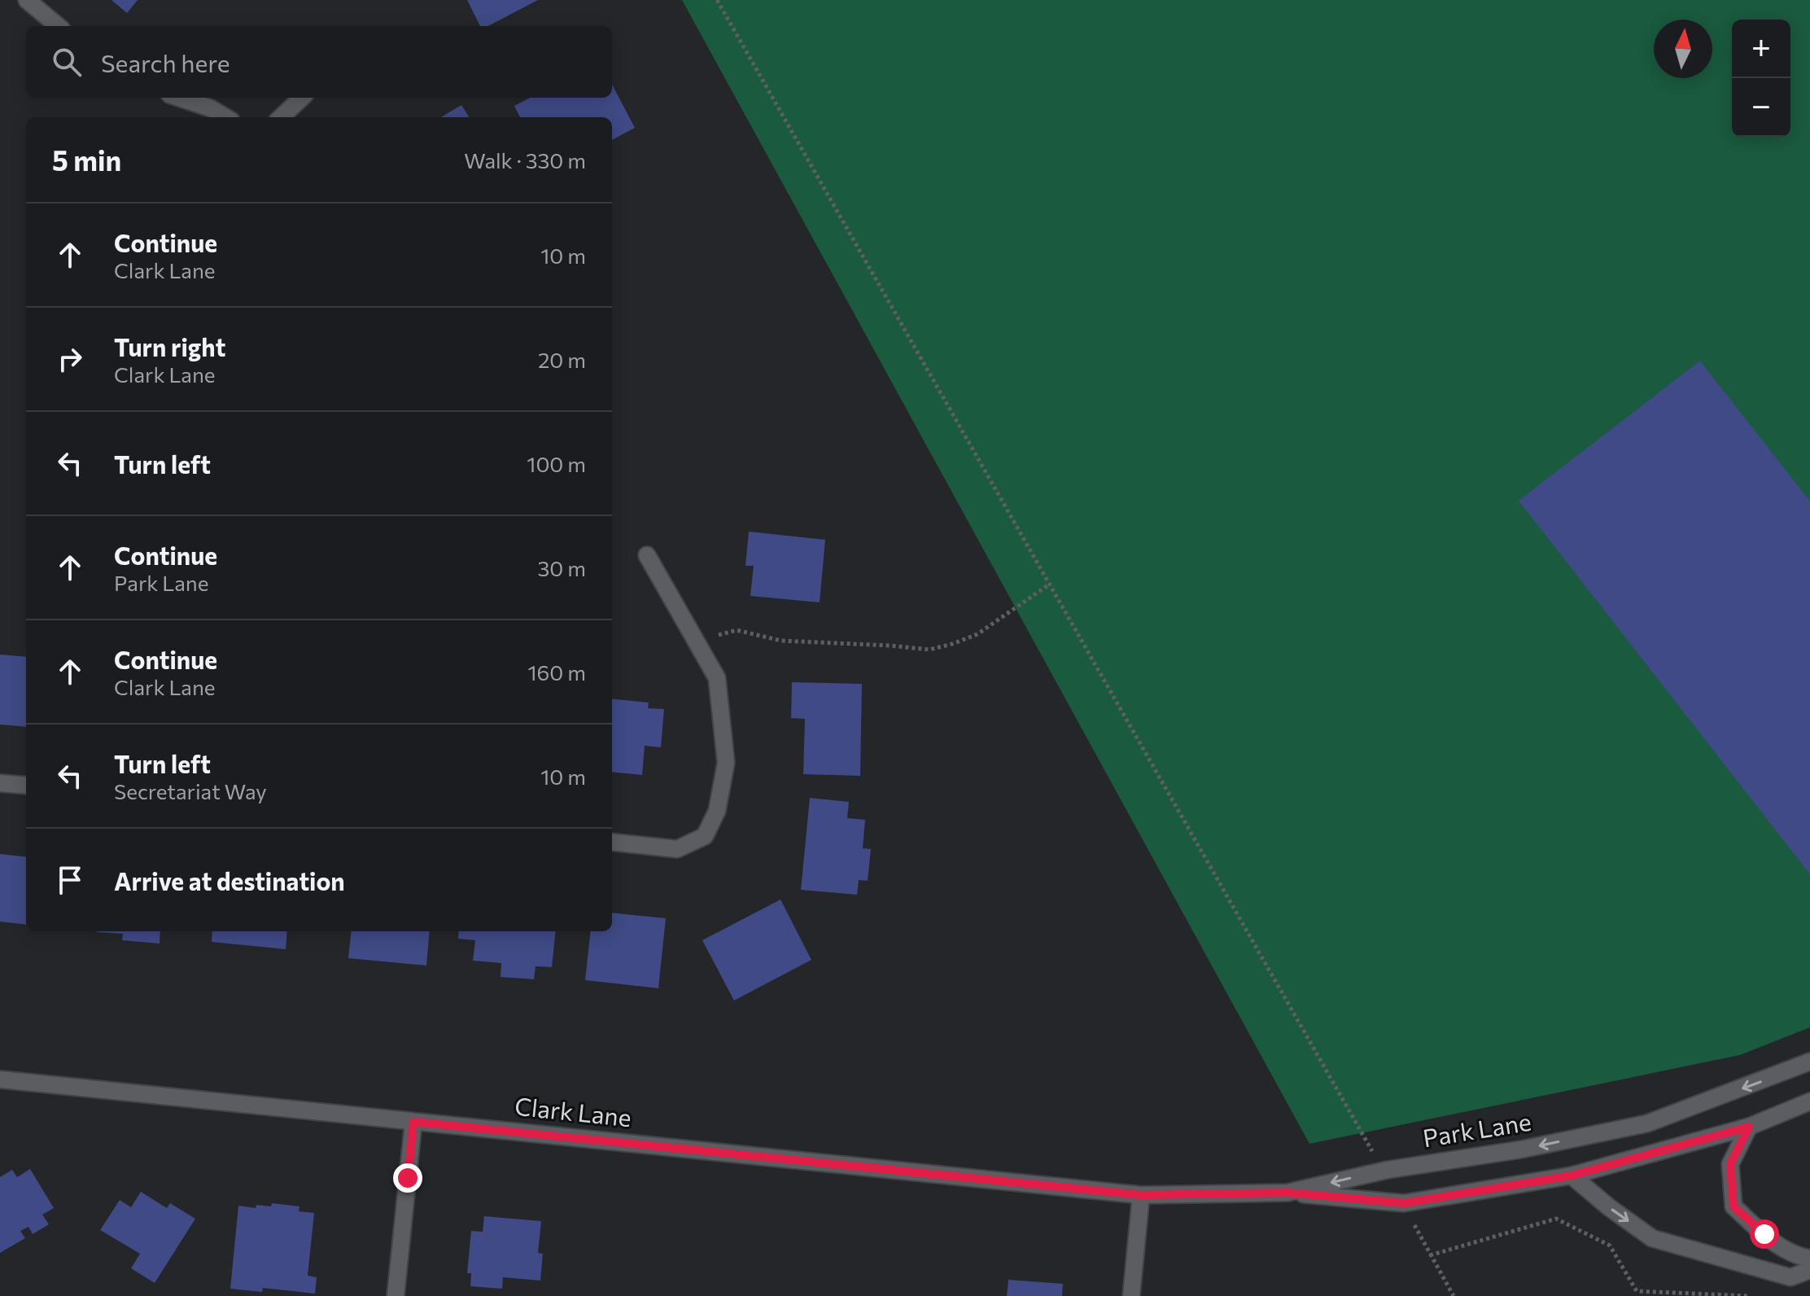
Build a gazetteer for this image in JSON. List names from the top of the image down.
{
  "streets": {
    "street": ["Clark Lane", "Park Lane"]
  },
  "crossings": [
    ["Clark Lane", "Park Lane"]
  ],
  "north": "top",
  "page": {
    "map_buttons": ["+", "−"],
    "search": "Search here",
    "heading": ["5 min", "Walk · 330 m"],
    "list": [
      ["Continue", "Clark Lane", "10 m"],
      ["Turn right", "Clark Lane", "20 m"],
      ["Turn left", "100 m"],
      ["Continue", "Park Lane", "30 m"],
      ["Continue", "Clark Lane", "160 m"],
      ["Turn left", "Secretariat Way", "10 m"],
      "Arrive at destination"
    ]
  }
}
